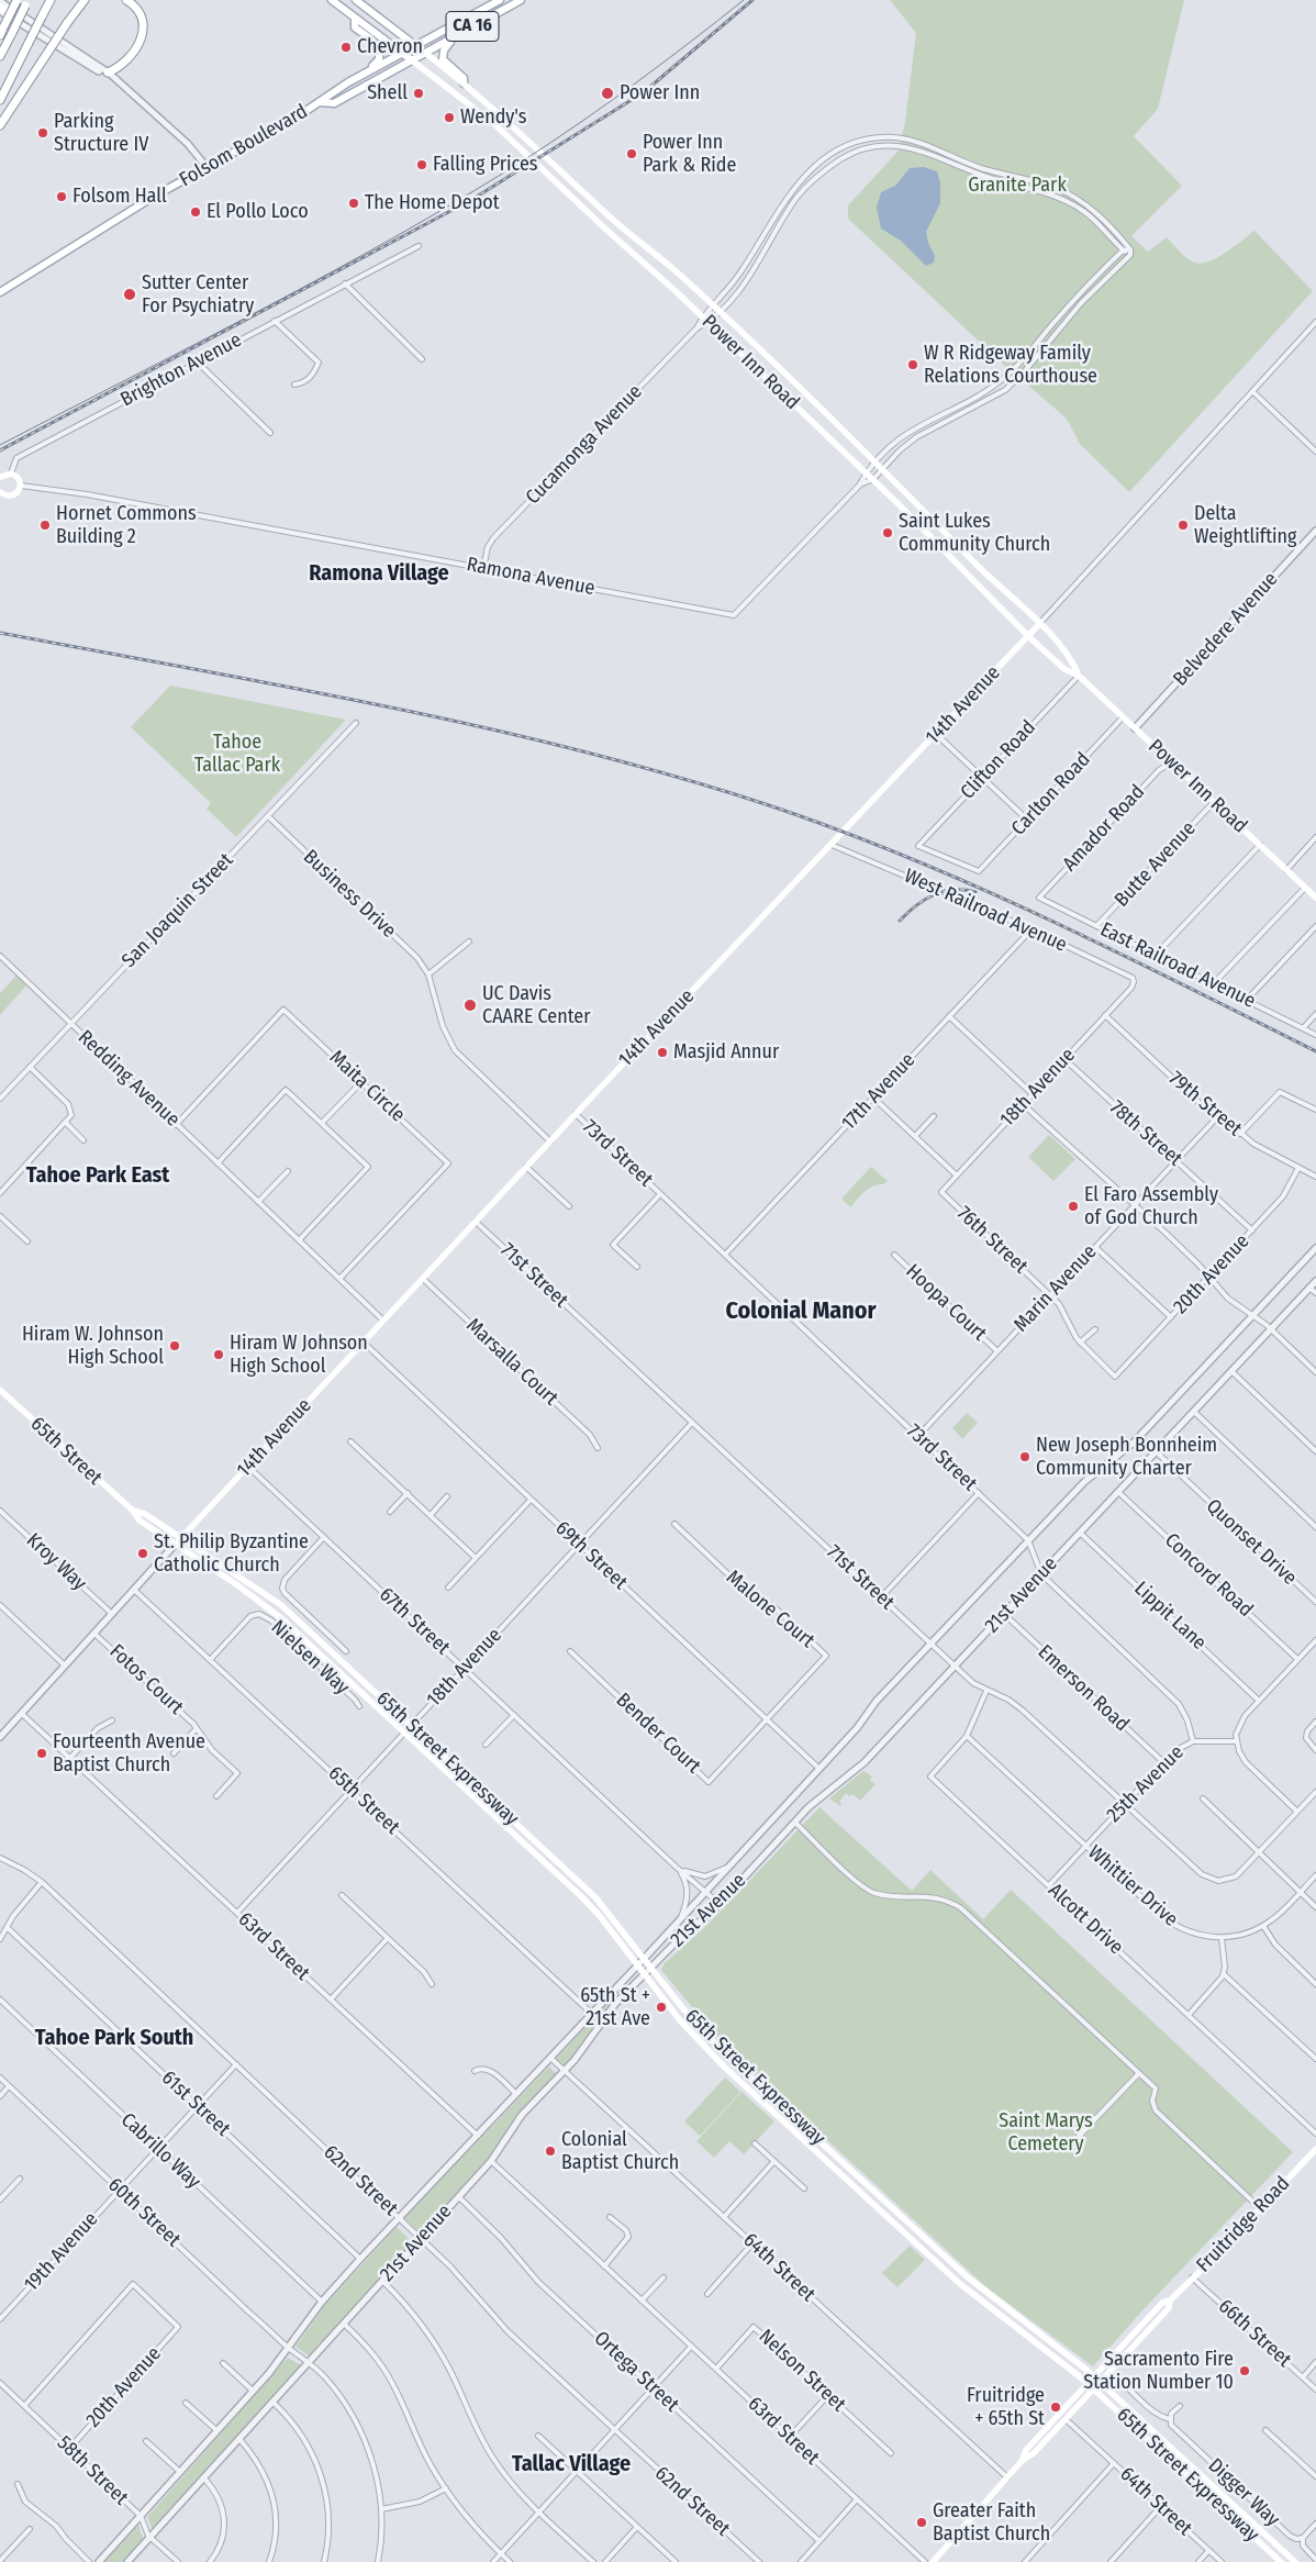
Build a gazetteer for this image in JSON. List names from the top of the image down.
{
  "streets": {
    "main road": [
      "CA 16",
      "Folsom Boulevard",
      "Power Inn Road",
      "Ramona Avenue",
      "14th Avenue",
      "65th Street",
      "65th Street Expressway",
      "Fruitridge Road"
    ],
    "street": [
      "Brighton Avenue",
      "Cucamonga Avenue",
      "Belvedere Avenue",
      "Clifton Road",
      "Carlton Road",
      "Amador Road",
      "Butte Avenue",
      "Business Drive",
      "San Joaquin Street",
      "West Railroad Avenue",
      "East Railroad Avenue",
      "Redding Avenue",
      "Maita Circle",
      "18th Avenue",
      "17th Avenue",
      "79th Street",
      "78th Street",
      "73rd Street",
      "76th Street",
      "20th Avenue",
      "71st Street",
      "Marin Avenue",
      "Hoopa Court",
      "Marsalla Court",
      "Quonset Drive",
      "69th Street",
      "Kroy Way",
      "Concord Road",
      "21st Avenue",
      "Malone Court",
      "Lippit Lane",
      "67th Street",
      "Nielsen Way",
      "Fotos Court",
      "Emerson Road",
      "Bender Court",
      "25th Avenue",
      "Whittier Drive",
      "Alcott Drive",
      "63rd Street",
      "61st Street",
      "Cabrillo Way",
      "62nd Street",
      "60th Street",
      "19th Avenue",
      "64th Street",
      "66th Street",
      "Nelson Street",
      "Ortega Street",
      "58th Street",
      "Digger Way"
    ]
  },
  "crossings": [
    ["Folsom Boulevard", "Power Inn Road"],
    ["Power Inn Road", "Cucamonga Avenue"],
    ["Power Inn Road", "Ramona Avenue"],
    ["Power Inn Road", "Belvedere Avenue"],
    ["Power Inn Road", "14th Avenue"],
    ["Power Inn Road", "Clifton Road"],
    ["Power Inn Road", "Carlton Road"],
    ["Power Inn Road", "Amador Road"],
    ["Power Inn Road", "Butte Avenue"],
    ["Cucamonga Avenue", "Ramona Avenue"],
    ["14th Avenue", "Business Drive"],
    ["14th Avenue", "West Railroad Avenue"],
    ["14th Avenue", "Redding Avenue"],
    ["14th Avenue", "73rd Street"],
    ["14th Avenue", "71st Street"],
    ["14th Avenue", "Marsalla Court"],
    ["14th Avenue", "65th Street"],
    ["14th Avenue", "69th Street"],
    ["14th Avenue", "Kroy Way"],
    ["14th Avenue", "67th Street"],
    ["14th Avenue", "Fotos Court"],
    ["14th Avenue", "65th Street Expressway"],
    ["14th Avenue", "63rd Street"],
    ["Clifton Road", "Carlton Road"],
    ["Amador Road", "East Railroad Avenue"],
    ["Butte Avenue", "East Railroad Avenue"],
    ["Business Drive", "San Joaquin Street"],
    ["San Joaquin Street", "Redding Avenue"],
    ["West Railroad Avenue", "18th Avenue"],
    ["West Railroad Avenue", "17th Avenue"],
    ["Redding Avenue", "Maita Circle"],
    ["18th Avenue", "79th Street"],
    ["18th Avenue", "78th Street"],
    ["18th Avenue", "76th Street"],
    ["18th Avenue", "71st Street"],
    ["18th Avenue", "65th Street"],
    ["18th Avenue", "69th Street"],
    ["18th Avenue", "67th Street"],
    ["18th Avenue", "65th Street Expressway"],
    ["18th Avenue", "63rd Street"],
    ["17th Avenue", "73rd Street"],
    ["79th Street", "20th Avenue"],
    ["79th Street", "Marin Avenue"],
    ["78th Street", "20th Avenue"],
    ["78th Street", "Marin Avenue"],
    ["73rd Street", "Marin Avenue"],
    ["73rd Street", "21st Avenue"],
    ["73rd Street", "25th Avenue"],
    ["76th Street", "20th Avenue"],
    ["76th Street", "Marin Avenue"],
    ["20th Avenue", "58th Street"],
    ["71st Street", "21st Avenue"],
    ["71st Street", "25th Avenue"],
    ["71st Street", "Alcott Drive"],
    ["Marin Avenue", "Hoopa Court"],
    ["65th Street", "21st Avenue"],
    ["65th Street", "Nielsen Way"],
    ["65th Street", "65th Street Expressway"],
    ["Quonset Drive", "21st Avenue"],
    ["69th Street", "21st Avenue"],
    ["69th Street", "Malone Court"],
    ["69th Street", "Bender Court"],
    ["Concord Road", "21st Avenue"],
    ["21st Avenue", "Lippit Lane"],
    ["21st Avenue", "67th Street"],
    ["21st Avenue", "Emerson Road"],
    ["21st Avenue", "65th Street Expressway"],
    ["21st Avenue", "63rd Street"],
    ["21st Avenue", "61st Street"],
    ["21st Avenue", "Cabrillo Way"],
    ["21st Avenue", "62nd Street"],
    ["21st Avenue", "60th Street"],
    ["21st Avenue", "64th Street"],
    ["21st Avenue", "Ortega Street"],
    ["21st Avenue", "58th Street"],
    ["Malone Court", "Bender Court"],
    ["Emerson Road", "25th Avenue"],
    ["65th Street Expressway", "Fruitridge Road"],
    ["25th Avenue", "Whittier Drive"],
    ["25th Avenue", "Alcott Drive"],
    ["Whittier Drive", "Alcott Drive"],
    ["63rd Street", "Nelson Street"],
    ["61st Street", "19th Avenue"],
    ["Cabrillo Way", "19th Avenue"],
    ["62nd Street", "19th Avenue"],
    ["60th Street", "19th Avenue"],
    ["Fruitridge Road", "64th Street"],
    ["Fruitridge Road", "66th Street"]
  ],
  "districts": [
    "Ramona Village",
    "Tahoe Park East",
    "Colonial Manor",
    "Tahoe Park South",
    "Tallac Village"
  ],
  "parks": ["Granite Park", "Tahoe Tallac Park", "Saint Marys Cemetery"],
  "places": [
    "Chevron",
    "Shell",
    "Power Inn",
    "Wendy's",
    "Parking Structure IV",
    "Power Inn Park & Ride",
    "Falling Prices",
    "Folsom Hall",
    "The Home Depot",
    "El Pollo Loco",
    "Sutter Center For Psychiatry",
    "W R Ridgeway Family Relations Courthouse",
    "Hornet Commons Building 2",
    "Delta Weightlifting",
    "Saint Lukes Community Church",
    "UC Davis CAARE Center",
    "Masjid Annur",
    "El Faro Assembly of God Church",
    "Hiram W. Johnson High School",
    "Hiram W Johnson High School",
    "New Joseph Bonnheim Community Charter",
    "St. Philip Byzantine Catholic Church",
    "Fourteenth Avenue Baptist Church",
    "65th St + 21st Ave",
    "Colonial Baptist Church",
    "Sacramento Fire Station Number 10",
    "Fruitridge + 65th St",
    "Greater Faith Baptist Church"
  ]
}
